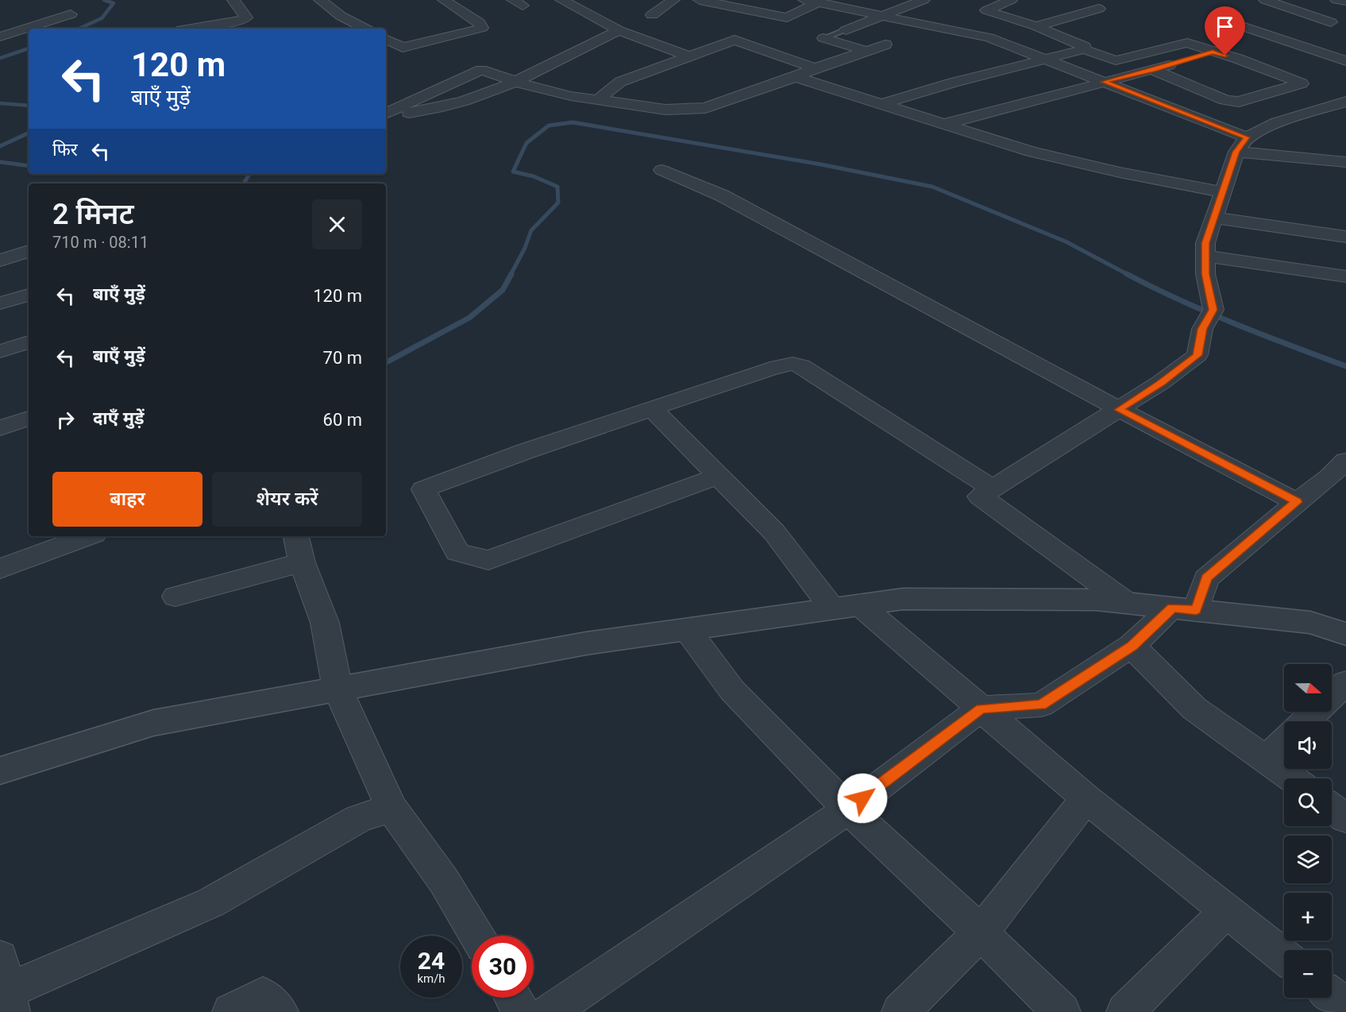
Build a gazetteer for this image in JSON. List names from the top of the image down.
{
  "north": "right",
  "page": {
    "turn": ["120 m", "बाएँ मुड़ें"],
    "then": "फिर",
    "heading": ["2 मिनट", "710 m · 08:11"],
    "list": [
      {
        "name": "बाएँ मुड़ें",
        "value": "120 m"
      },
      {
        "name": "बाएँ मुड़ें",
        "value": "70 m"
      },
      {
        "name": "दाएँ मुड़ें",
        "value": "60 m"
      }
    ],
    "buttons": ["बाहर", "शेयर करें"],
    "map_buttons": ["+", "−"],
    "speed": "24 km/h",
    "limit": "30"
  }
}
